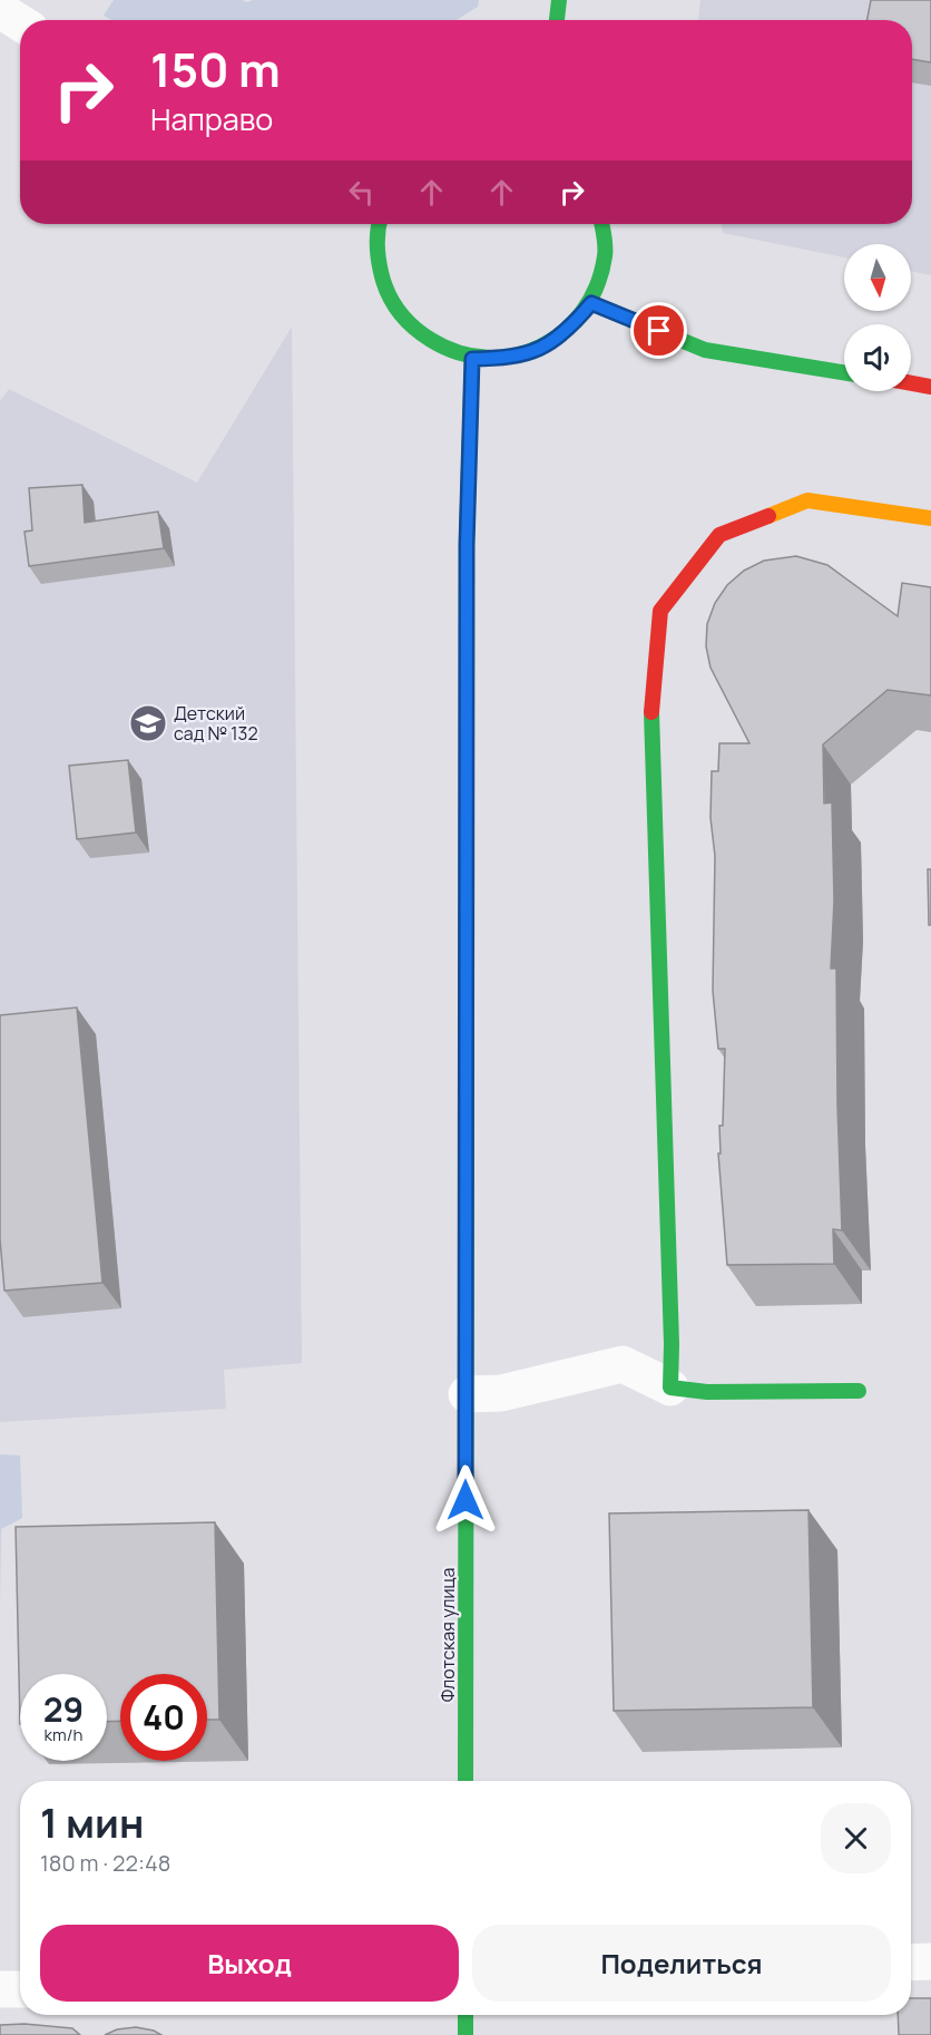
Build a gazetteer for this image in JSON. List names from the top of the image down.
{
  "streets": {
    "street": ["Флотская улица"]
  },
  "places": {
    "school or university": ["Детский сад № 132"]
  },
  "north": "bottom",
  "page": {
    "turn": ["150 m", "Направо"],
    "speed": "29 km/h",
    "limit": "40",
    "heading": ["1 мин", "180 m · 22:48"],
    "buttons": ["Выход", "Поделиться"]
  }
}
